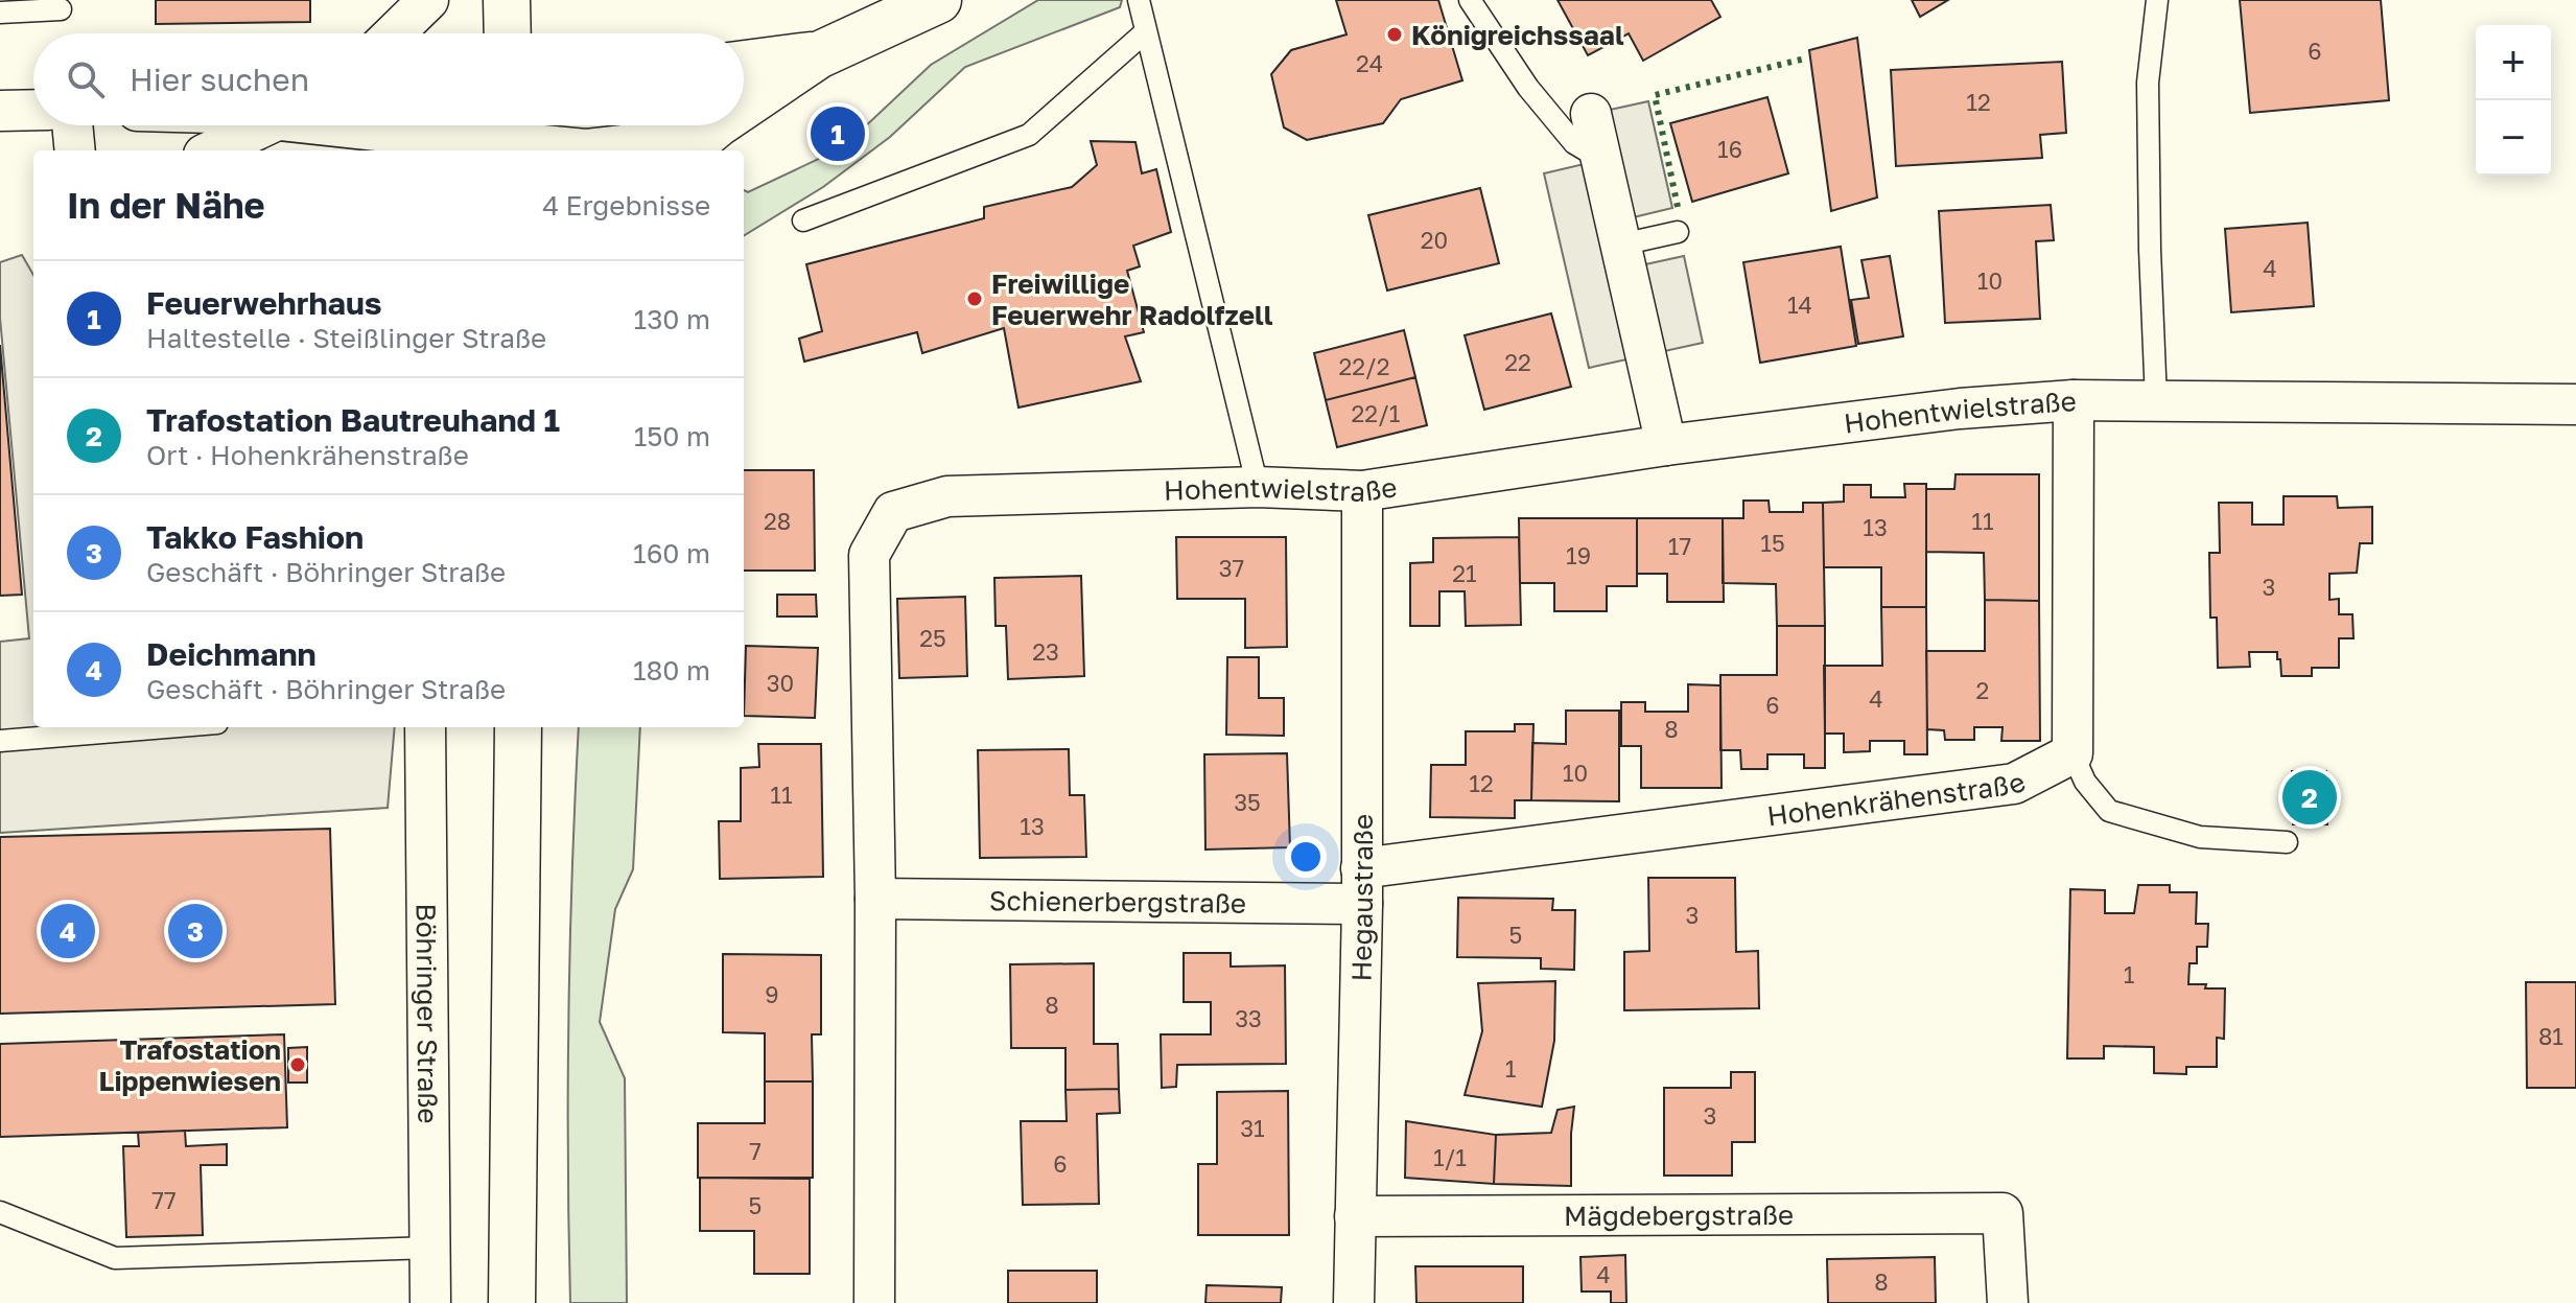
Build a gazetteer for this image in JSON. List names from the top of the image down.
{
  "streets": {
    "street": [
      "Hohentwielstraße",
      "Hohenkrähenstraße",
      "Hegaustraße",
      "Schienerbergstraße",
      "Böhringer Straße",
      "Mägdebergstraße"
    ]
  },
  "crossings": [
    ["Hohentwielstraße", "Hegaustraße"],
    ["Hohentwielstraße", "Schienerbergstraße"],
    ["Hohenkrähenstraße", "Hegaustraße"],
    ["Hohenkrähenstraße", "Schienerbergstraße"],
    ["Hegaustraße", "Schienerbergstraße"],
    ["Hegaustraße", "Mägdebergstraße"]
  ],
  "places": ["Königreichssaal", "Freiwillige Feuerwehr Radolfzell", "Trafostation Lippenwiesen"],
  "house_numbers": [
    "6",
    "24",
    "12",
    "16",
    "20",
    "4",
    "10",
    "14",
    "22",
    "22/2",
    "22/1",
    "28",
    "11",
    "13",
    "15",
    "17",
    "19",
    "37",
    "21",
    "3",
    "25",
    "23",
    "30",
    "2",
    "4",
    "6",
    "8",
    "10",
    "12",
    "11",
    "35",
    "13",
    "3",
    "5",
    "1",
    "9",
    "8",
    "33",
    "81",
    "1",
    "3",
    "31",
    "7",
    "1/1",
    "6",
    "77",
    "5",
    "4",
    "8"
  ],
  "page": {
    "map_buttons": ["+", "−"],
    "search": "Hier suchen",
    "pins": [
      "1",
      "2",
      "3",
      "4"
    ],
    "heading": ["In der Nähe", "4 Ergebnisse"],
    "list": [
      {
        "mark": "1",
        "name": "Feuerwehrhaus",
        "note": "Haltestelle · Steißlinger Straße",
        "value": "130 m"
      },
      {
        "mark": "2",
        "name": "Trafostation Bautreuhand 1",
        "note": "Ort · Hohenkrähenstraße",
        "value": "150 m"
      },
      {
        "mark": "3",
        "name": "Takko Fashion",
        "note": "Geschäft · Böhringer Straße",
        "value": "160 m"
      },
      {
        "mark": "4",
        "name": "Deichmann",
        "note": "Geschäft · Böhringer Straße",
        "value": "180 m"
      }
    ]
  }
}
